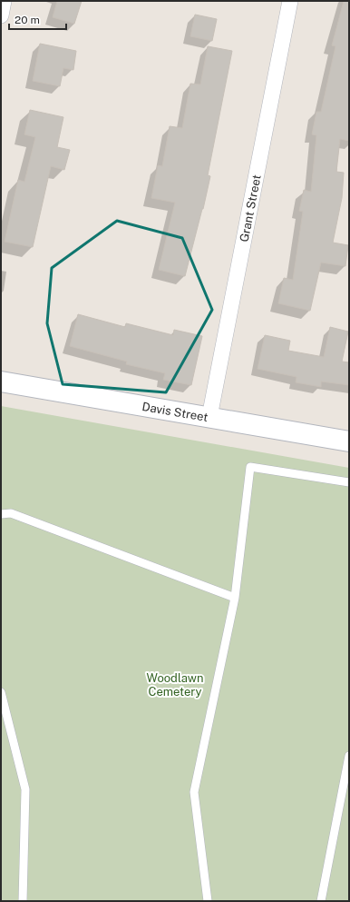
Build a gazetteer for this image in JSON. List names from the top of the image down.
{
  "streets": {
    "street": ["Grant Street", "Davis Street"]
  },
  "crossings": [
    ["Grant Street", "Davis Street"]
  ],
  "parks": ["Woodlawn Cemetery"],
  "scale_bar": "20 m"
}
